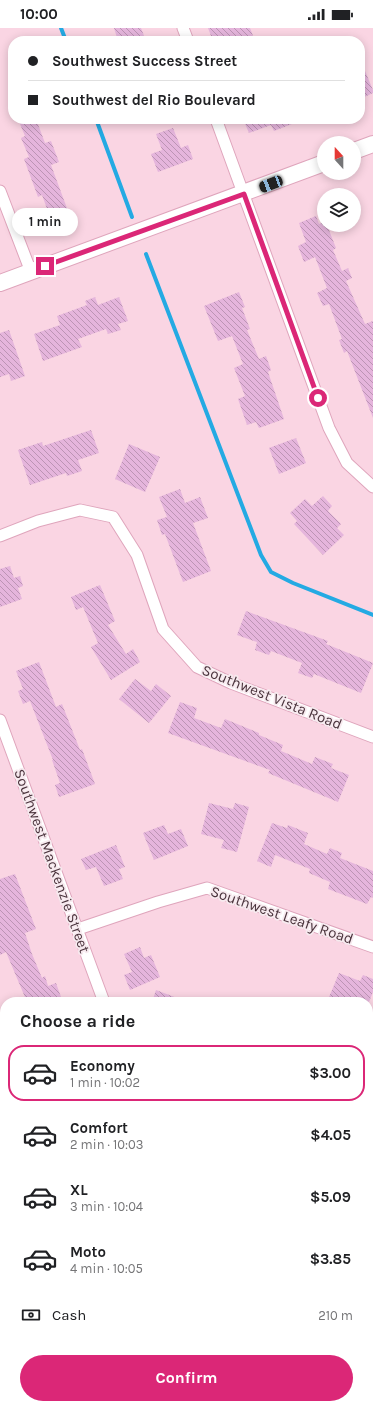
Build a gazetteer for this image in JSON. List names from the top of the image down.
{
  "streets": {
    "street": ["Southwest Vista Road", "Southwest Mackenzie Street", "Southwest Leafy Road"]
  },
  "crossings": [
    ["Southwest Mackenzie Street", "Southwest Leafy Road"]
  ],
  "north": "top",
  "page": {
    "status": "10:00",
    "banner": ["Southwest Success Street", "Southwest del Rio Boulevard"],
    "bubble": "1 min",
    "heading": "Choose a ride",
    "list": [
      {
        "name": "Economy",
        "note": "1 min · 10:02",
        "value": "$3.00"
      },
      {
        "name": "Comfort",
        "note": "2 min · 10:03",
        "value": "$4.05"
      },
      {
        "name": "XL",
        "note": "3 min · 10:04",
        "value": "$5.09"
      },
      {
        "name": "Moto",
        "note": "4 min · 10:05",
        "value": "$3.85"
      }
    ],
    "pay": ["Cash", "210 m"],
    "buttons": "Confirm"
  }
}
